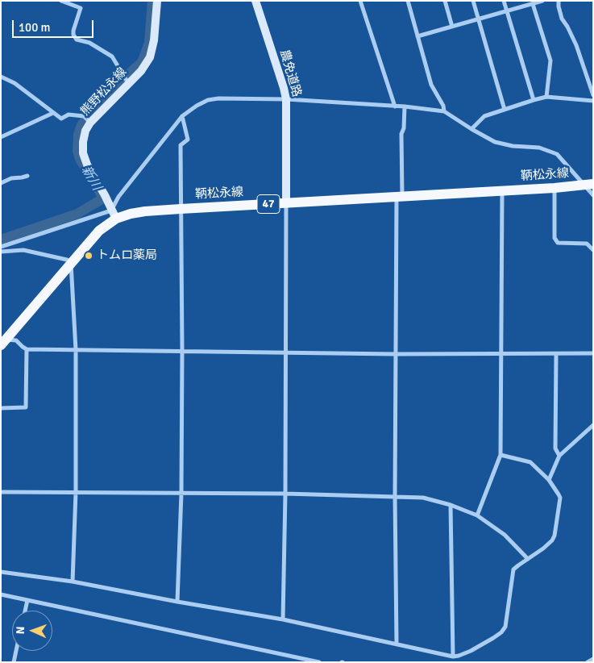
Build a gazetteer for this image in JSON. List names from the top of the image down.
{
  "streets": {
    "main road": [
      "農免道路",
      "熊野松永線",
      "鞆松永線",
      "47"
    ]
  },
  "crossings": [
    ["農免道路", "鞆松永線"],
    ["熊野松永線", "鞆松永線"]
  ],
  "water": ["新川"],
  "places": ["トムロ薬局"],
  "scale_bar": "100 m",
  "north": "left"
}
